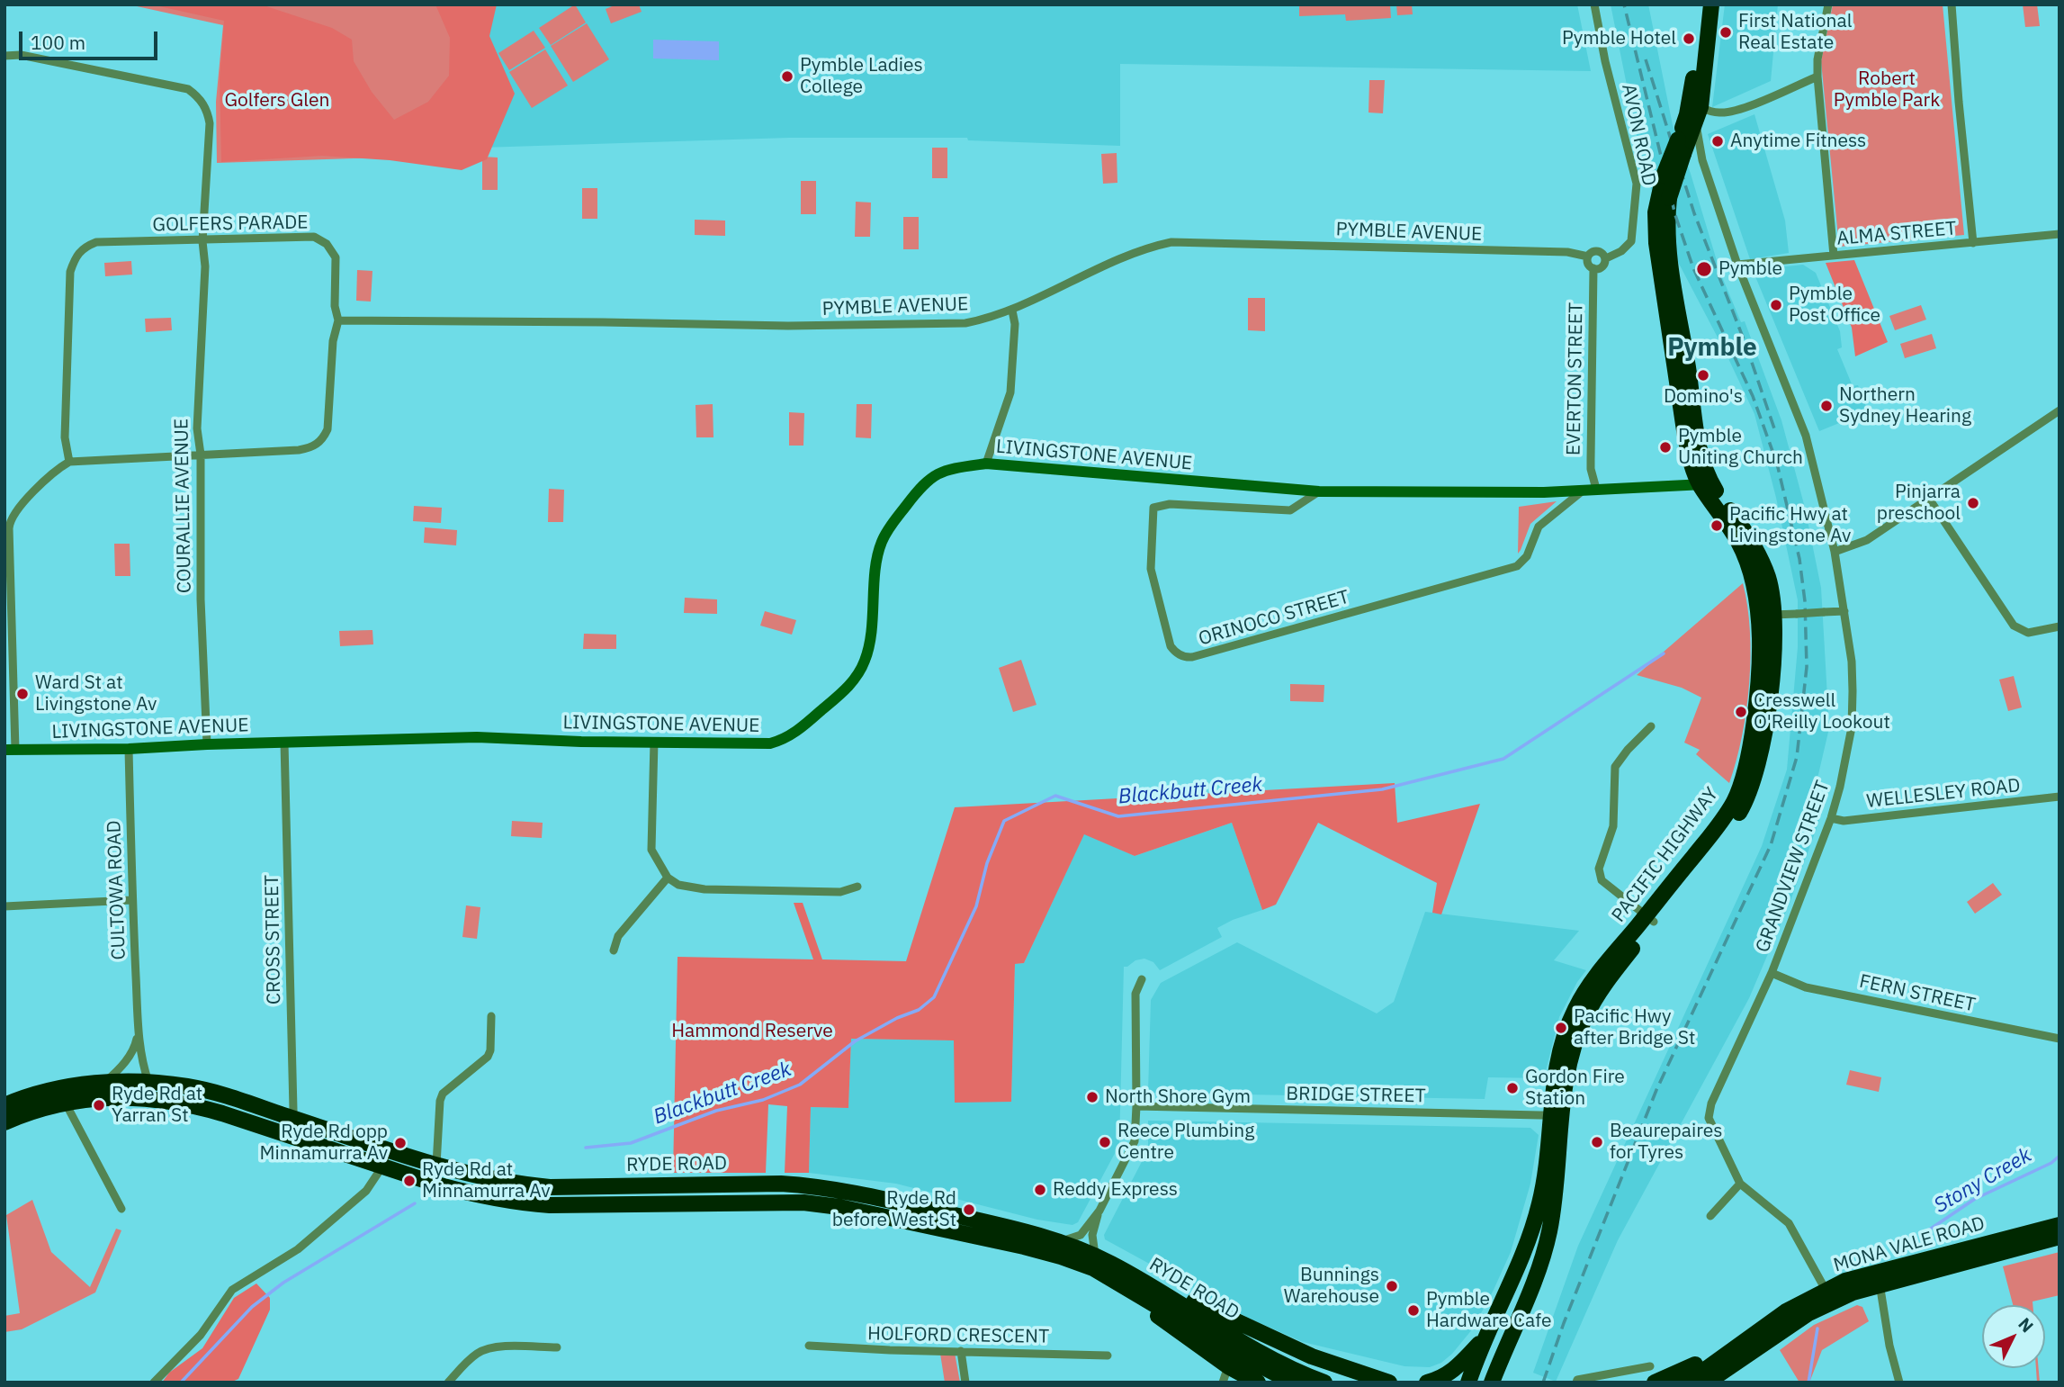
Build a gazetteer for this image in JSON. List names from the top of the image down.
{
  "streets": {
    "highway": ["PACIFIC HIGHWAY", "RYDE ROAD", "MONA VALE ROAD"],
    "street": [
      "AVON ROAD",
      "GOLFERS PARADE",
      "PYMBLE AVENUE",
      "ALMA STREET",
      "EVERTON STREET",
      "LIVINGSTONE AVENUE",
      "COURALLIE AVENUE",
      "ORINOCO STREET",
      "WELLESLEY ROAD",
      "GRANDVIEW STREET",
      "CULTOWA ROAD",
      "CROSS STREET",
      "FERN STREET",
      "BRIDGE STREET",
      "HOLFORD CRESCENT"
    ]
  },
  "crossings": [
    ["AVON ROAD", "PYMBLE AVENUE"],
    ["AVON ROAD", "EVERTON STREET"],
    ["GOLFERS PARADE", "PYMBLE AVENUE"],
    ["GOLFERS PARADE", "COURALLIE AVENUE"],
    ["PYMBLE AVENUE", "EVERTON STREET"],
    ["ALMA STREET", "GRANDVIEW STREET"],
    ["EVERTON STREET", "LIVINGSTONE AVENUE"],
    ["LIVINGSTONE AVENUE", "COURALLIE AVENUE"],
    ["LIVINGSTONE AVENUE", "ORINOCO STREET"],
    ["LIVINGSTONE AVENUE", "PACIFIC HIGHWAY"],
    ["LIVINGSTONE AVENUE", "CULTOWA ROAD"],
    ["LIVINGSTONE AVENUE", "CROSS STREET"],
    ["WELLESLEY ROAD", "GRANDVIEW STREET"],
    ["PACIFIC HIGHWAY", "GRANDVIEW STREET"],
    ["PACIFIC HIGHWAY", "BRIDGE STREET"],
    ["GRANDVIEW STREET", "FERN STREET"],
    ["GRANDVIEW STREET", "MONA VALE ROAD"],
    ["CULTOWA ROAD", "RYDE ROAD"],
    ["CROSS STREET", "RYDE ROAD"]
  ],
  "districts": ["Pymble"],
  "water": ["Blackbutt Creek", "Stony Creek"],
  "parks": ["Robert Pymble Park", "Golfers Glen", "Hammond Reserve"],
  "places": [
    "First National Real Estate",
    "Pymble Hotel",
    "Pymble Ladies College",
    "Anytime Fitness",
    "Pymble",
    "Pymble Post Office",
    "Domino's",
    "Northern Sydney Hearing",
    "Pymble Uniting Church",
    "Pinjarra preschool",
    "Pacific Hwy at Livingstone Av",
    "Ward St at Livingstone Av",
    "Cresswell O'Reilly Lookout",
    "Pacific Hwy after Bridge St",
    "Gordon Fire Station",
    "North Shore Gym",
    "Ryde Rd at Yarran St",
    "Reece Plumbing Centre",
    "Beaurepaires for Tyres",
    "Ryde Rd opp Minnamurra Av",
    "Ryde Rd at Minnamurra Av",
    "Reddy Express",
    "Ryde Rd before West St",
    "Bunnings Warehouse",
    "Pymble Hardware Cafe"
  ],
  "scale_bar": "100 m",
  "north": "top right"
}
